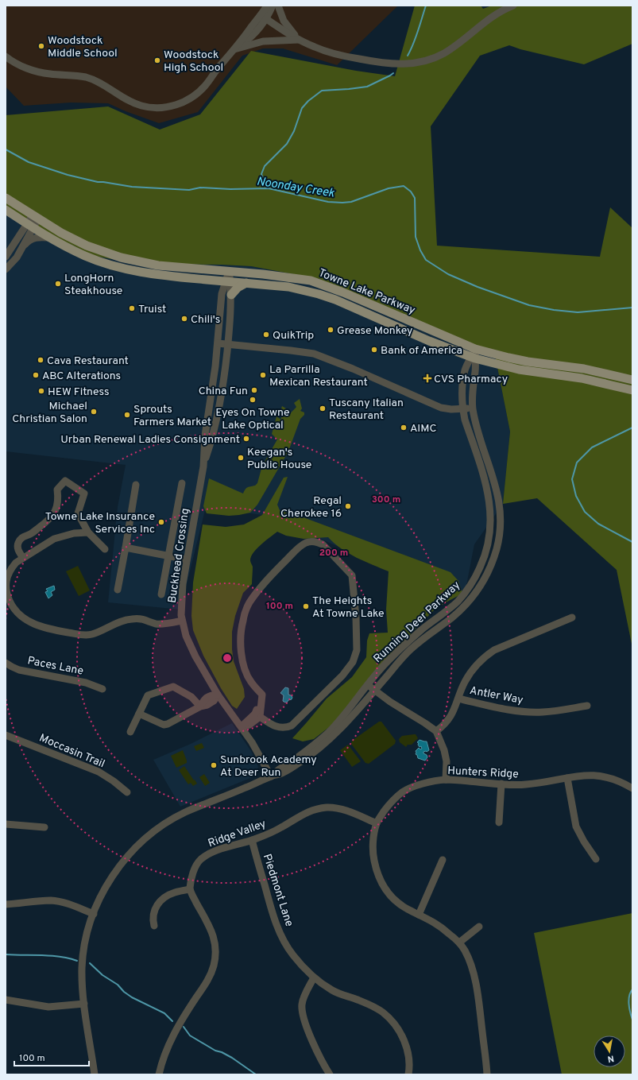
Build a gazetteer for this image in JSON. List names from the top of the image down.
{
  "streets": {
    "main road": ["Towne Lake Parkway"],
    "street": [
      "Buckhead Crossing",
      "Running Deer Parkway",
      "Paces Lane",
      "Antler Way",
      "Moccasin Trail",
      "Hunters Ridge",
      "Ridge Valley",
      "Piedmont Lane"
    ]
  },
  "crossings": [
    ["Towne Lake Parkway", "Buckhead Crossing"],
    ["Towne Lake Parkway", "Running Deer Parkway"],
    ["Buckhead Crossing", "Running Deer Parkway"],
    ["Hunters Ridge", "Ridge Valley"],
    ["Ridge Valley", "Piedmont Lane"]
  ],
  "water": ["Noonday Creek"],
  "places": {
    "other": [
      "Woodstock Middle School",
      "Woodstock High School",
      "LongHorn Steakhouse",
      "Truist",
      "Chili's",
      "Grease Monkey",
      "QuikTrip",
      "Bank of America",
      "Cava Restaurant",
      "ABC Alterations",
      "La Parrilla Mexican Restaurant",
      "China Fun",
      "HEW Fitness",
      "Eyes On Towne Lake Optical",
      "Tuscany Italian Restaurant",
      "Michael Christian Salon",
      "Sprouts Farmers Market",
      "AIMC",
      "Urban Renewal Ladies Consignment",
      "Keegan's Public House",
      "Regal Cherokee 16",
      "Towne Lake Insurance Services Inc",
      "The Heights At Towne Lake",
      "Sunbrook Academy At Deer Run"
    ],
    "health": ["CVS Pharmacy"]
  },
  "scale_bar": "100 m",
  "north": "bottom",
  "rings": ["300 m", "200 m", "100 m"]
}
